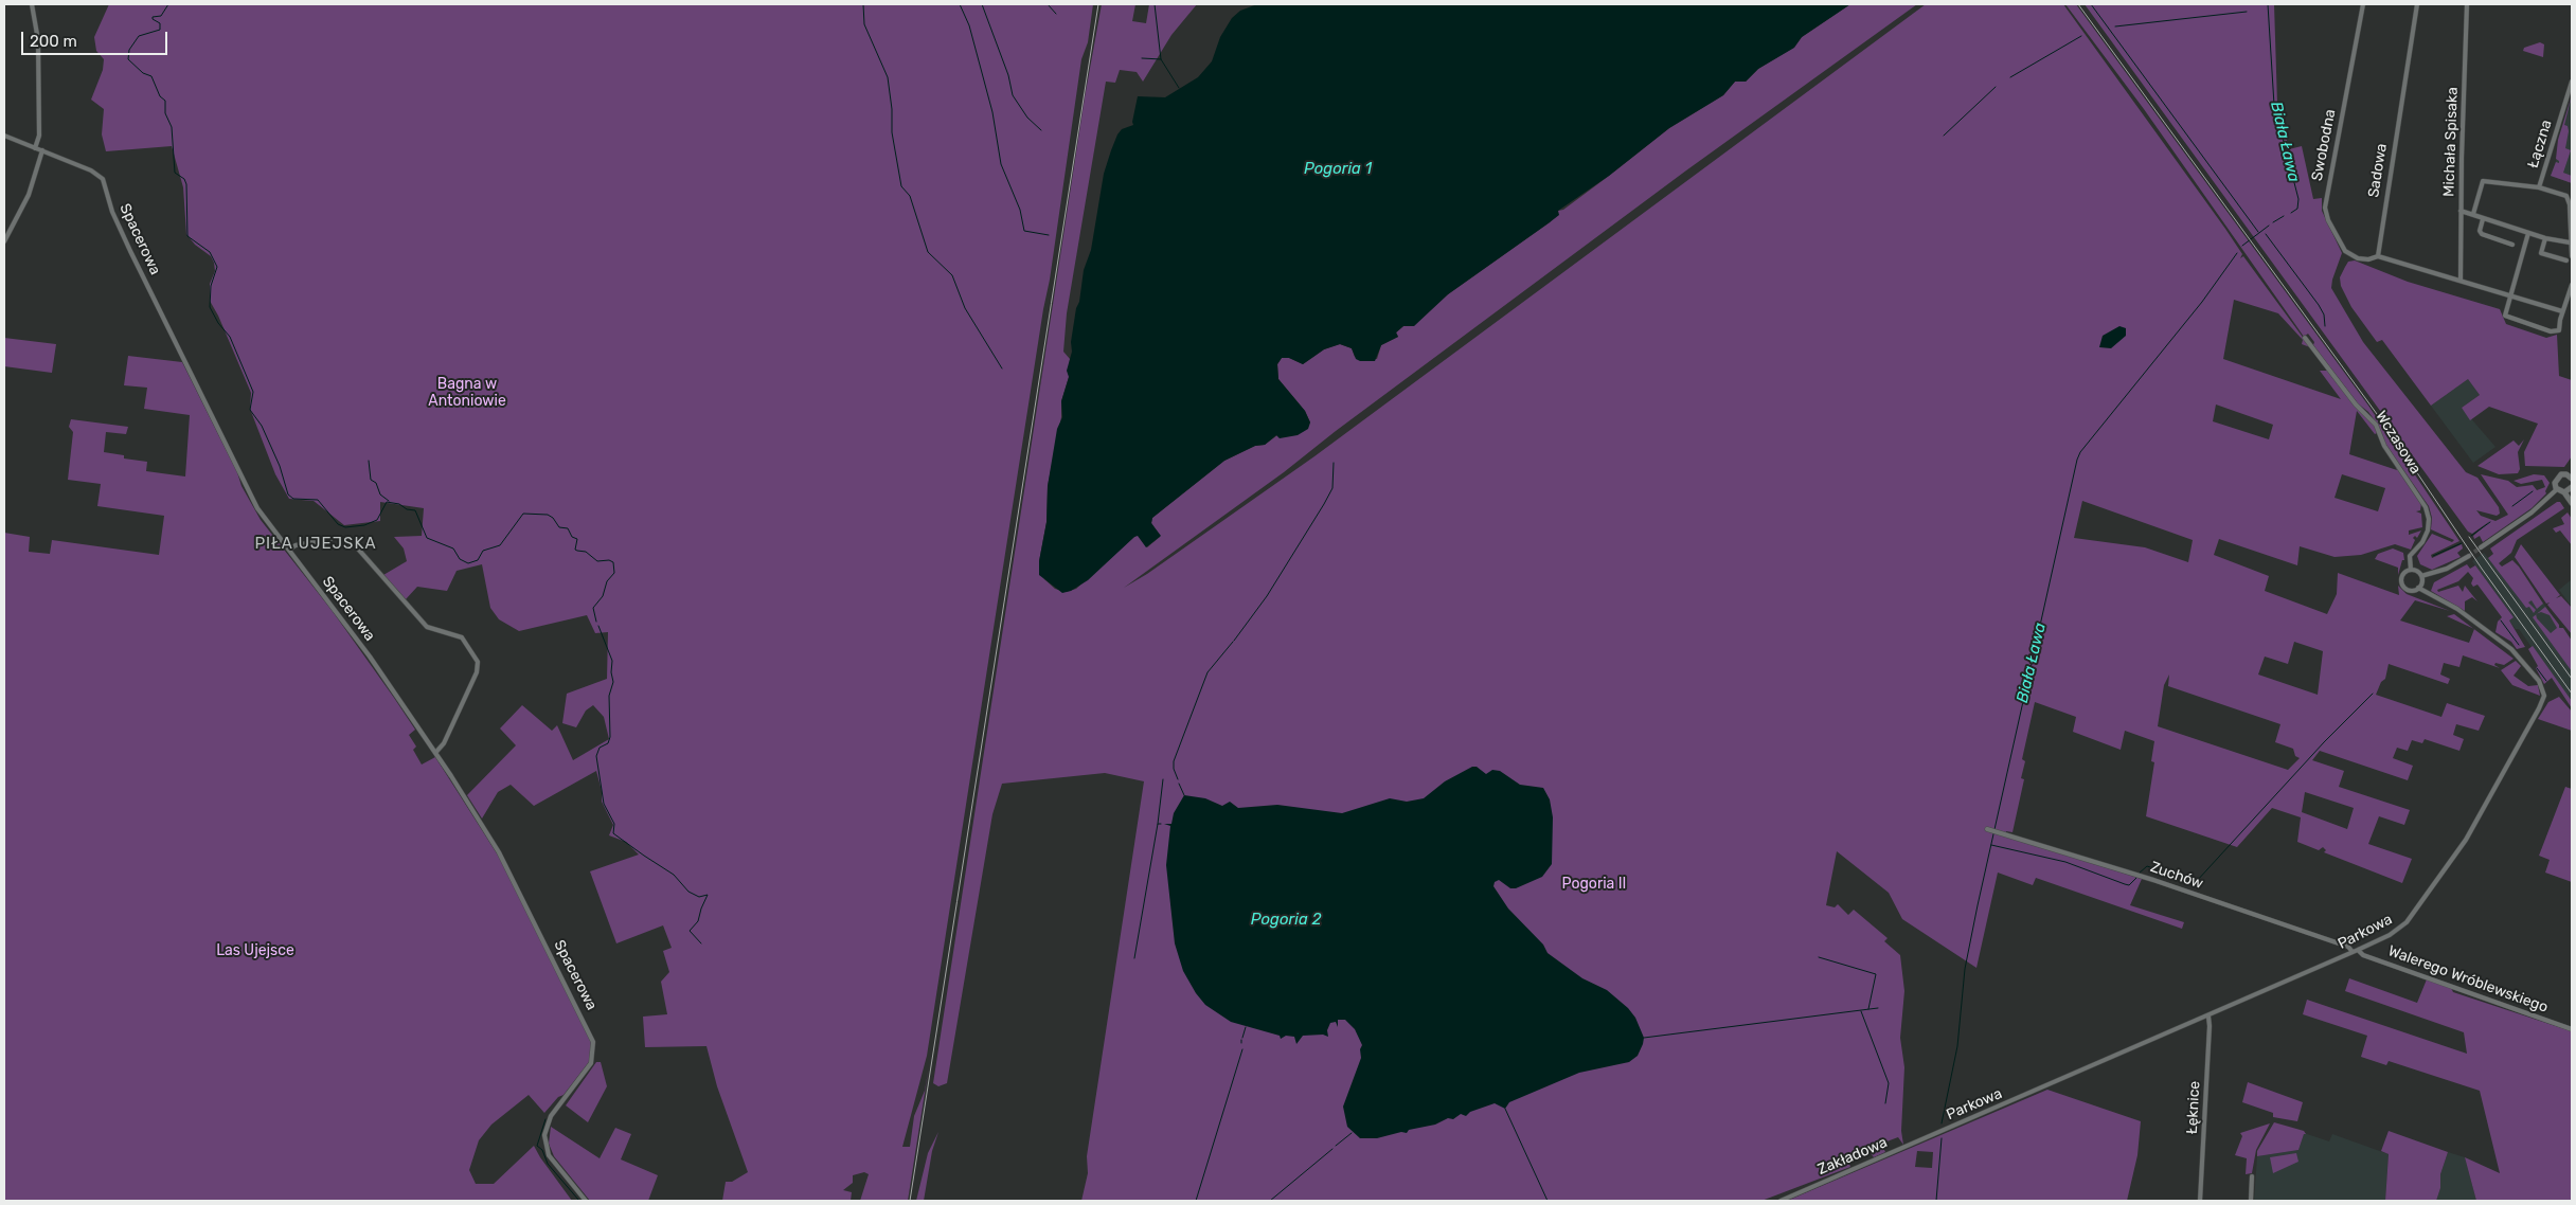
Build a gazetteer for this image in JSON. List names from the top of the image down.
{
  "streets": {
    "street": [
      "Michała Spisaka",
      "Łączna",
      "Swobodna",
      "Sadowa",
      "Spacerowa",
      "Wczasowa",
      "Zuchów",
      "Parkowa",
      "Walerego Wróblewskiego",
      "Łęknice",
      "Zakładowa"
    ]
  },
  "crossings": [
    ["Swobodna", "Sadowa"],
    ["Wczasowa", "Parkowa"],
    ["Zuchów", "Parkowa"],
    ["Zuchów", "Walerego Wróblewskiego"],
    ["Parkowa", "Walerego Wróblewskiego"],
    ["Parkowa", "Łęknice"],
    ["Parkowa", "Zakładowa"]
  ],
  "districts": ["PIŁA UJEJSKA"],
  "water": ["Biała Ława", "Pogoria 1", "Pogoria 2"],
  "parks": ["Bagna w Antoniowie", "Pogoria II", "Las Ujejsce"],
  "scale_bar": "200 m"
}
